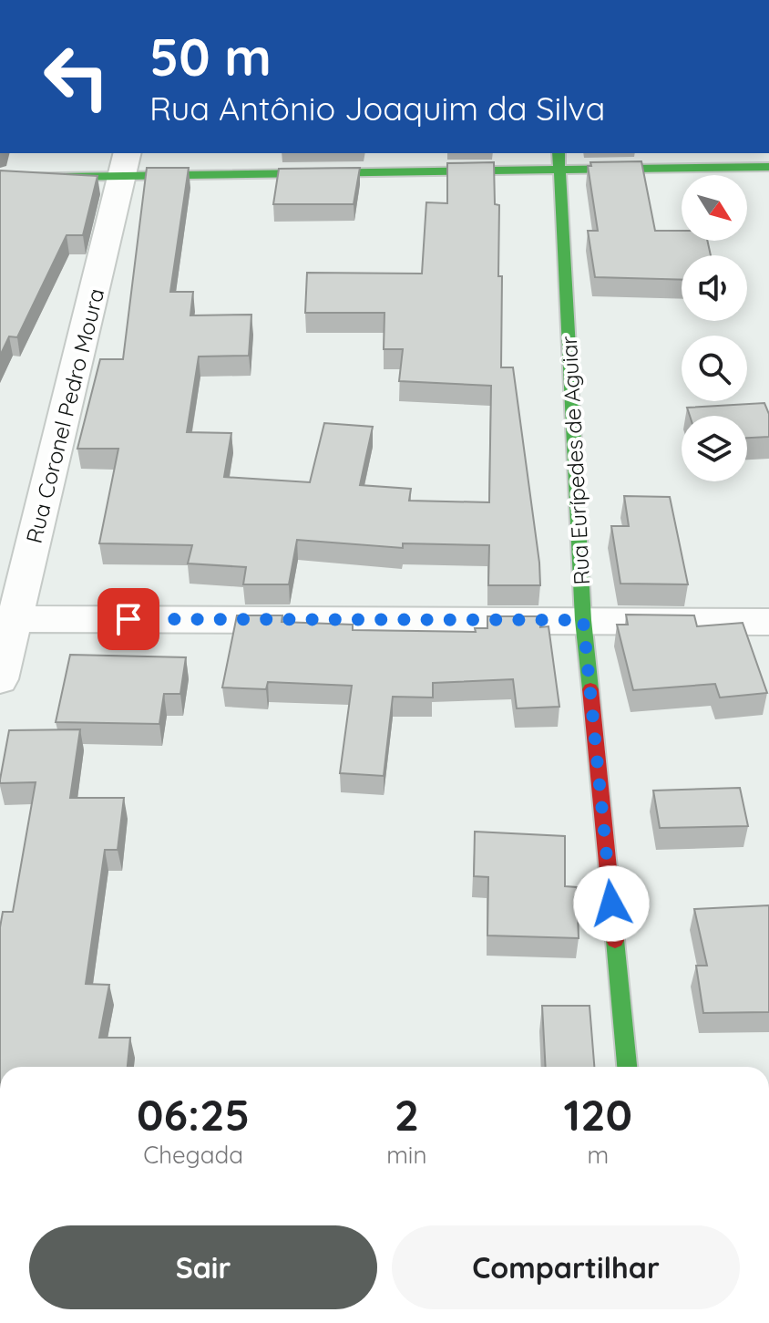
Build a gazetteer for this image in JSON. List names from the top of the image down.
{
  "streets": {
    "street": ["Rua Coronel Pedro Moura", "Rua Eurípedes de Aguiar"]
  },
  "north": "bottom right",
  "page": {
    "turn": ["50 m", "Rua Antônio Joaquim da Silva"],
    "eta": [
      "06:25",
      "Chegada",
      "2",
      "min",
      "120",
      "m"
    ],
    "buttons": ["Sair", "Compartilhar"]
  }
}
